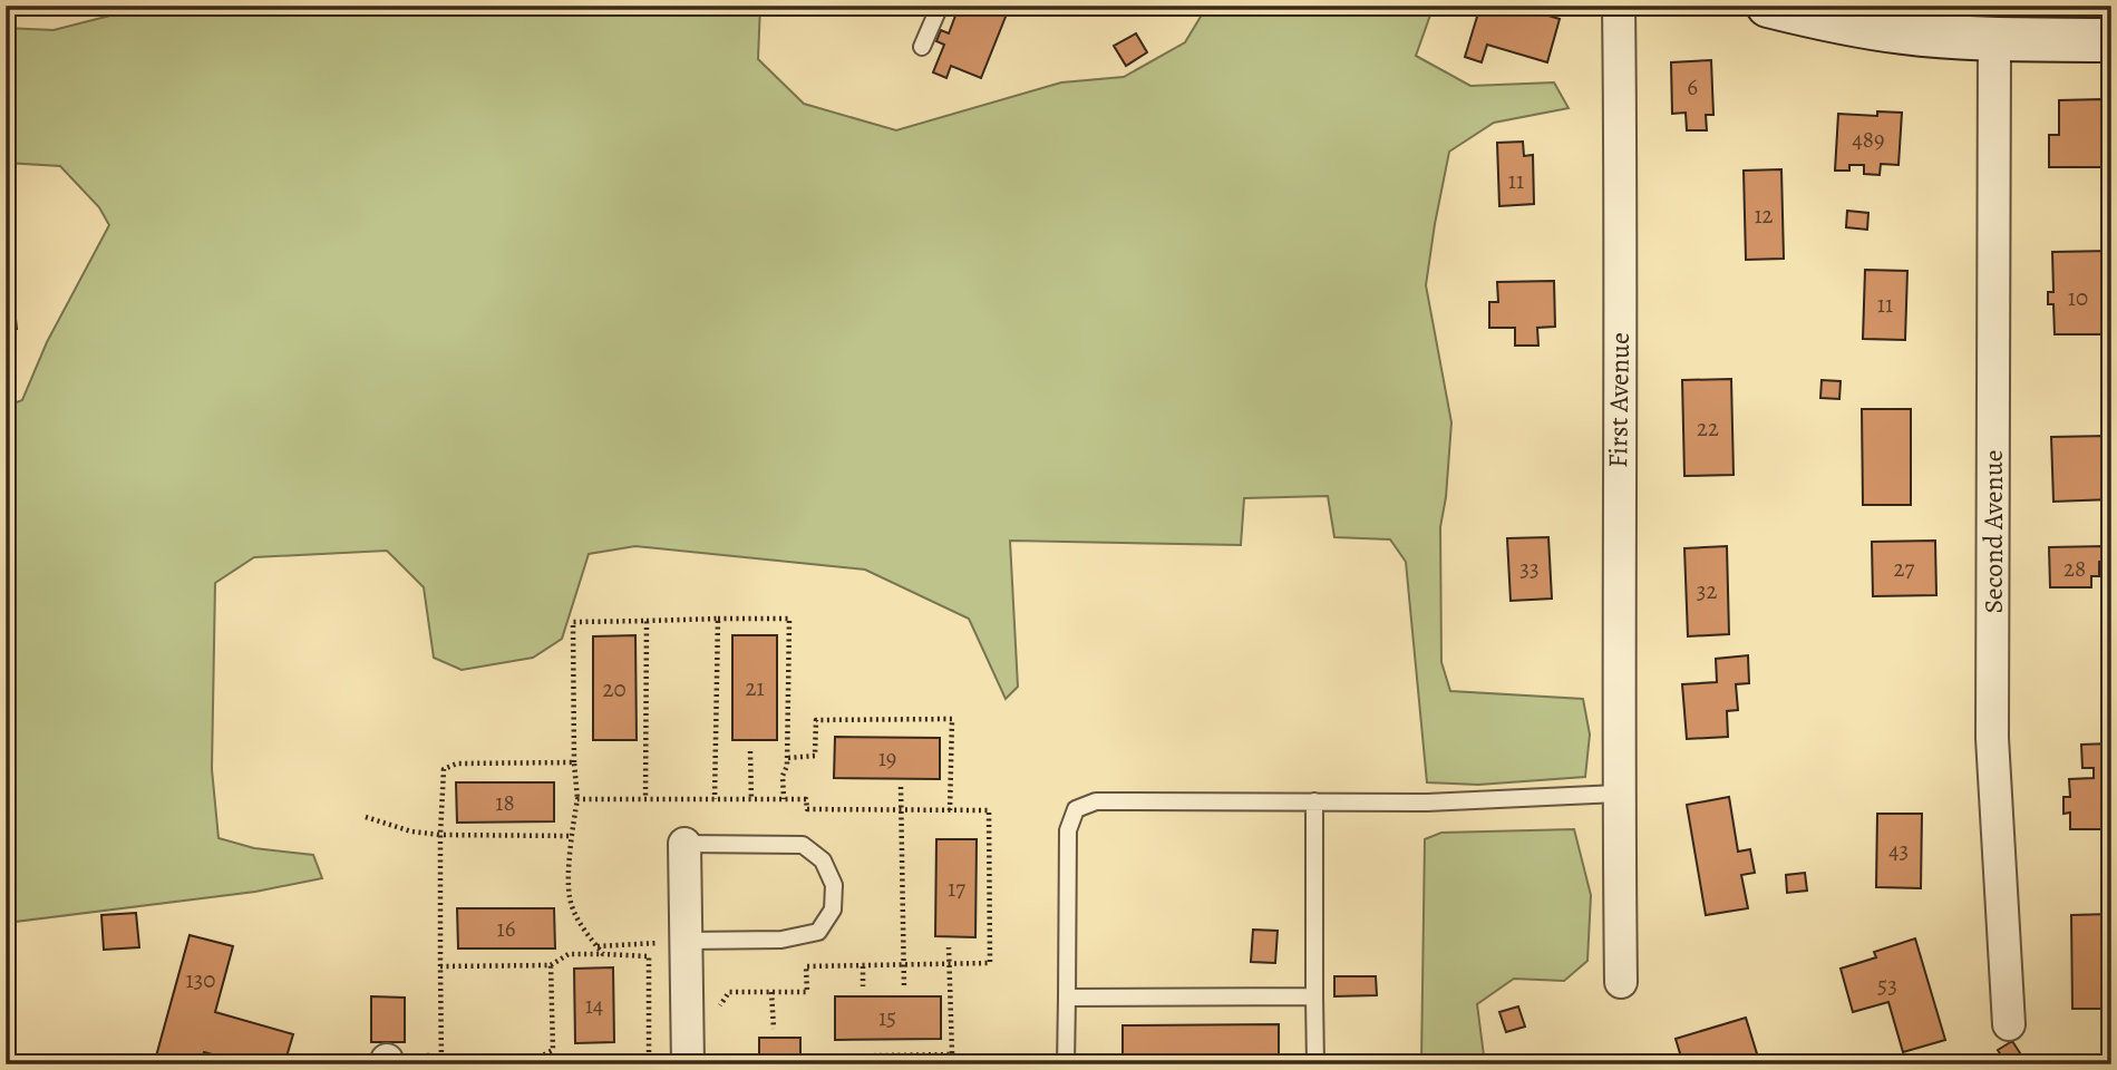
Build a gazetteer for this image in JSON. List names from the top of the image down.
{
  "streets": {
    "street": ["First Avenue", "Second Avenue"]
  },
  "house_numbers": [
    "6",
    "489",
    "11",
    "12",
    "10",
    "11",
    "22",
    "33",
    "27",
    "28",
    "32",
    "21",
    "20",
    "19",
    "18",
    "43",
    "17",
    "16",
    "130",
    "53",
    "14",
    "15"
  ]
}
